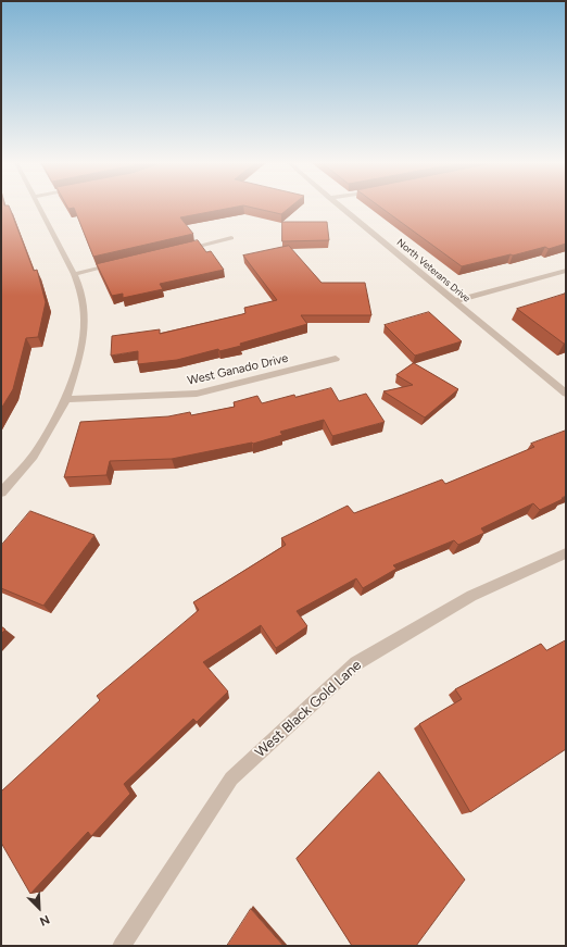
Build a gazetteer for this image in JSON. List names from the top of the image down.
{
  "streets": {
    "street": ["North Veterans Drive", "West Ganado Drive", "West Black Gold Lane"]
  },
  "north": "bottom right"
}
